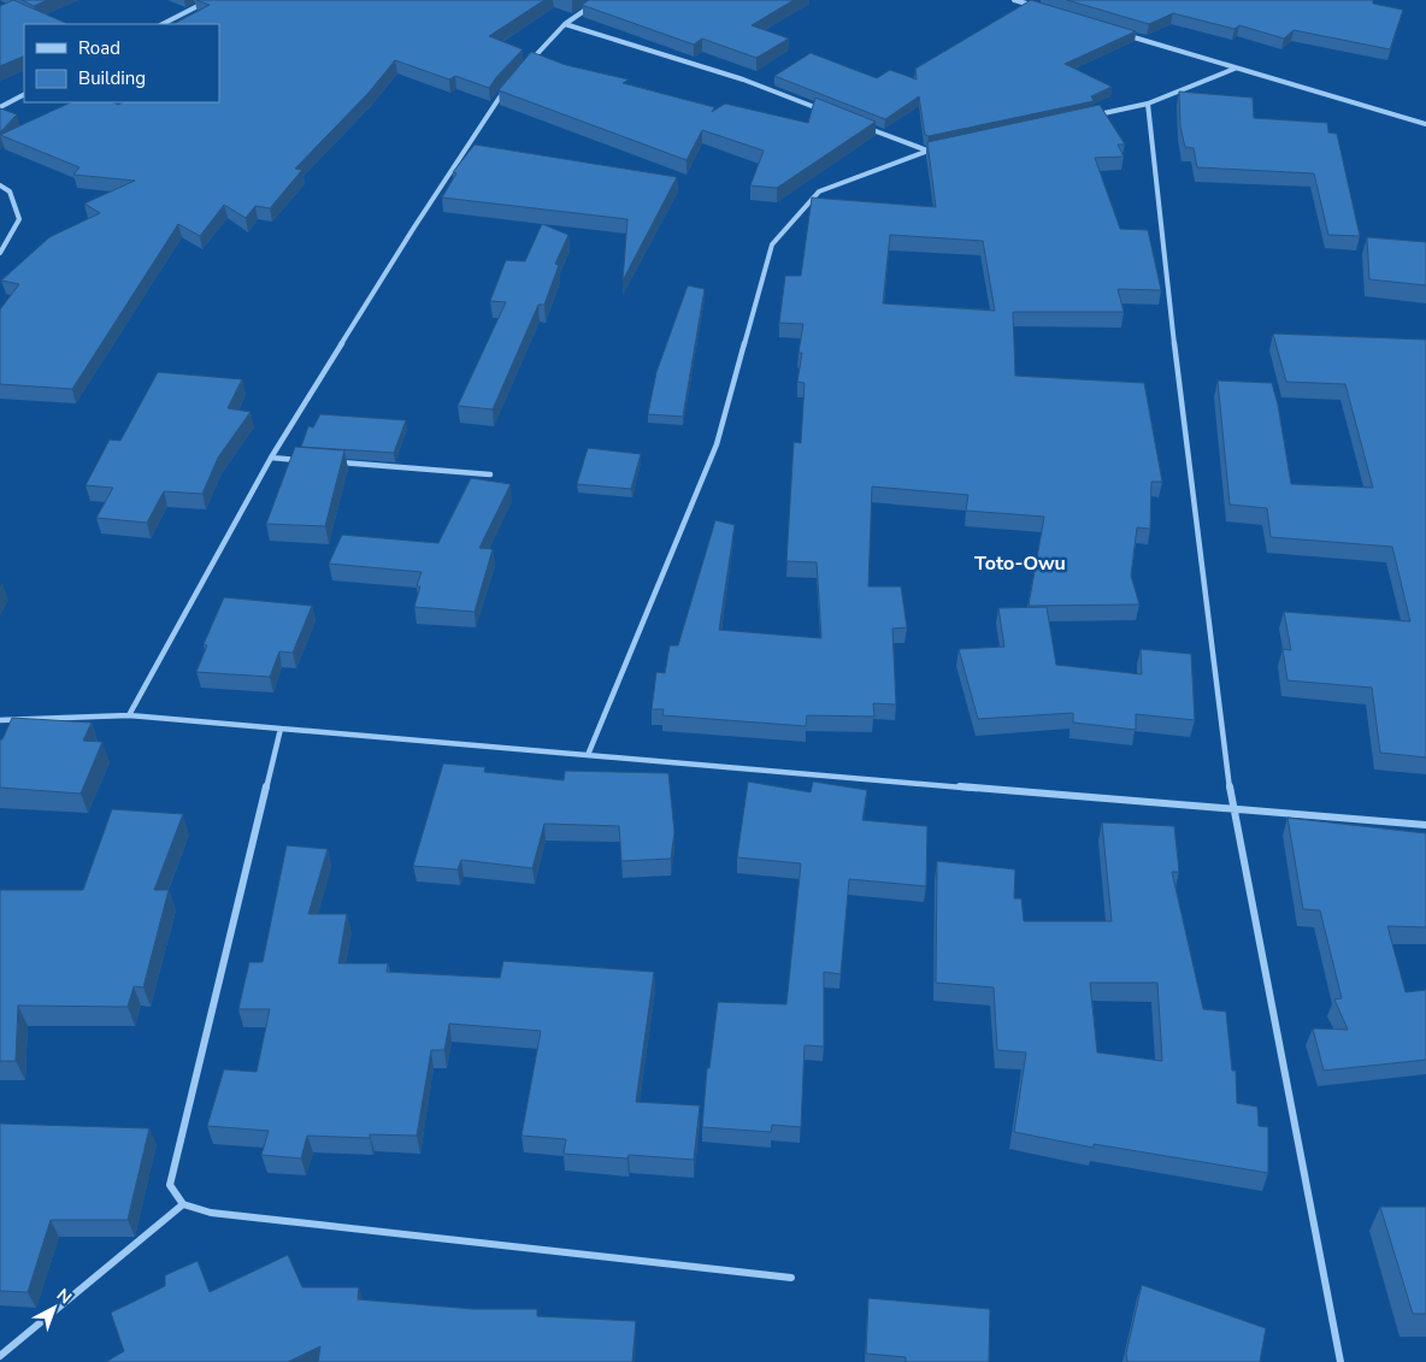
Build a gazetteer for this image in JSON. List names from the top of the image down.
{
  "districts": ["Toto-Owu"],
  "legend": ["Road", "Building"],
  "north": "top right"
}
